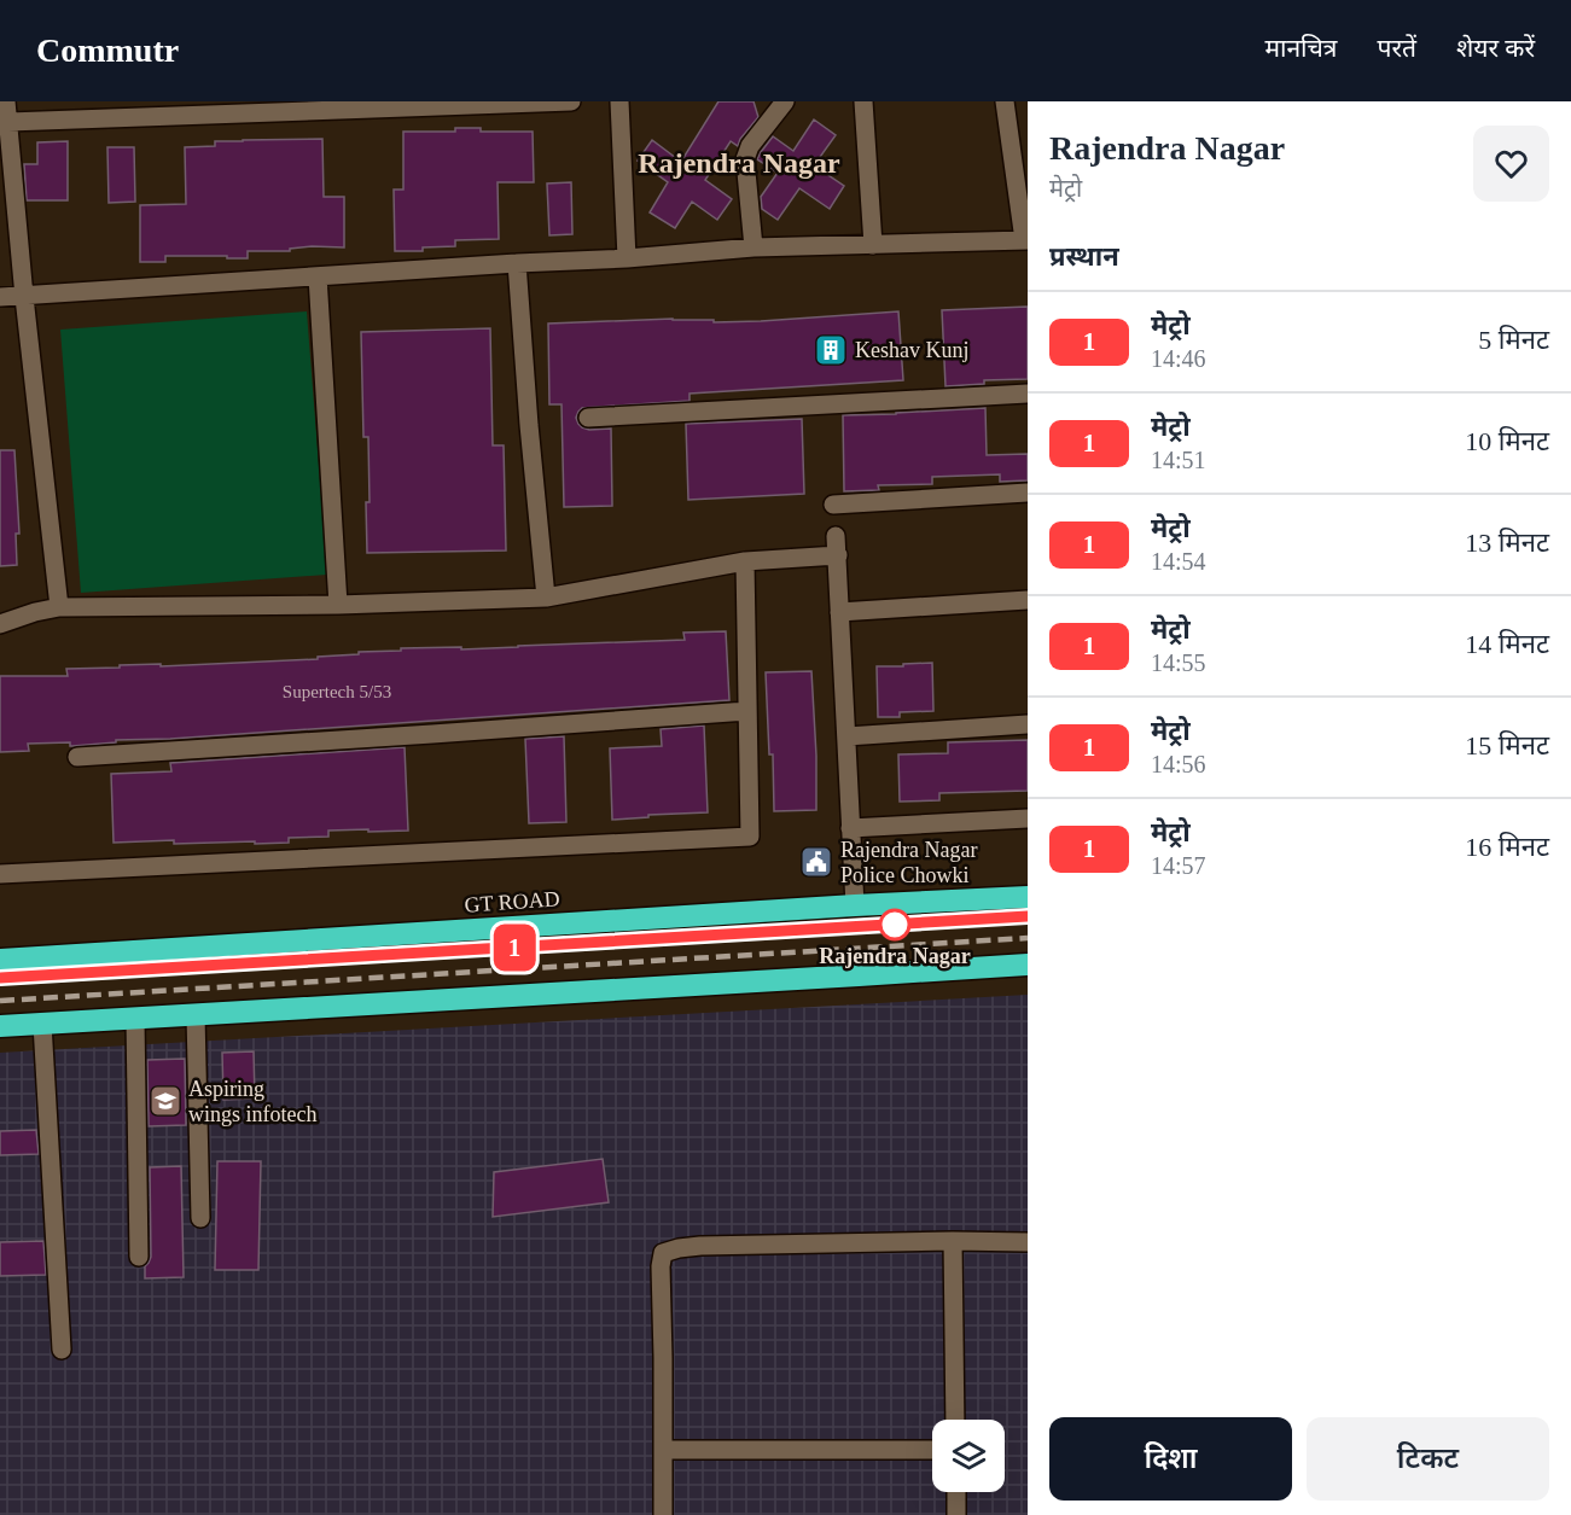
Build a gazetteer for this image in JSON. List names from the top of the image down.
{
  "streets": {
    "highway": ["GT ROAD"]
  },
  "districts": ["Rajendra Nagar"],
  "places": {
    "building": ["Keshav Kunj"],
    "public building": ["Rajendra Nagar Police Chowki"],
    "other": ["Rajendra Nagar"],
    "school or university": ["Aspiring wings infotech"]
  },
  "lines": ["metro line 1"],
  "house_numbers": ["Supertech 5/53"],
  "page": {
    "header": "Commutr",
    "nav": ["मानचित्र", "परतें", "शेयर करें"],
    "on_map": "1",
    "heading": [
      ["Rajendra Nagar", "मेट्रो"],
      "प्रस्थान"
    ],
    "list": [
      {
        "mark": "1",
        "name": "मेट्रो",
        "note": "14:46",
        "value": "5 मिनट"
      },
      {
        "mark": "1",
        "name": "मेट्रो",
        "note": "14:51",
        "value": "10 मिनट"
      },
      {
        "mark": "1",
        "name": "मेट्रो",
        "note": "14:54",
        "value": "13 मिनट"
      },
      {
        "mark": "1",
        "name": "मेट्रो",
        "note": "14:55",
        "value": "14 मिनट"
      },
      {
        "mark": "1",
        "name": "मेट्रो",
        "note": "14:56",
        "value": "15 मिनट"
      },
      {
        "mark": "1",
        "name": "मेट्रो",
        "note": "14:57",
        "value": "16 मिनट"
      }
    ],
    "buttons": ["दिशा", "टिकट"]
  }
}
